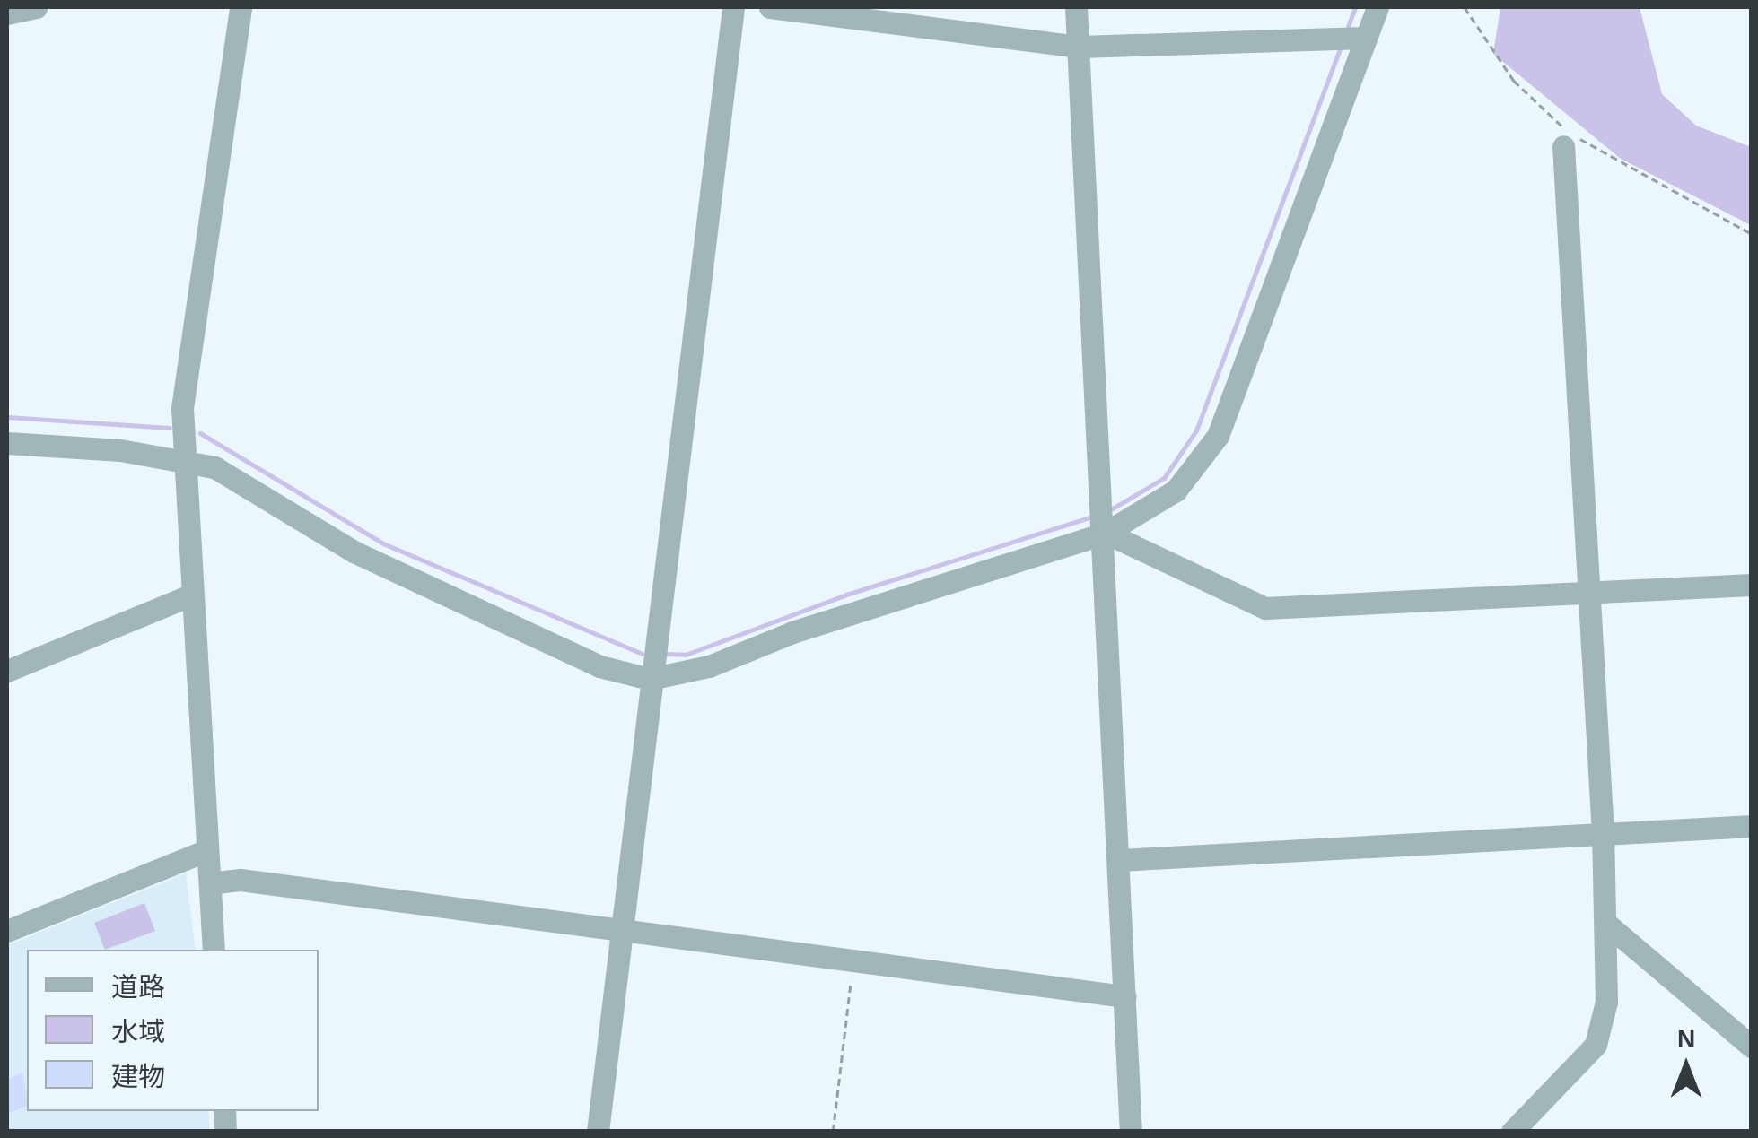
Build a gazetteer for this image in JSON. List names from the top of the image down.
{
  "legend": ["道路", "水域", "建物"],
  "north": "top"
}
